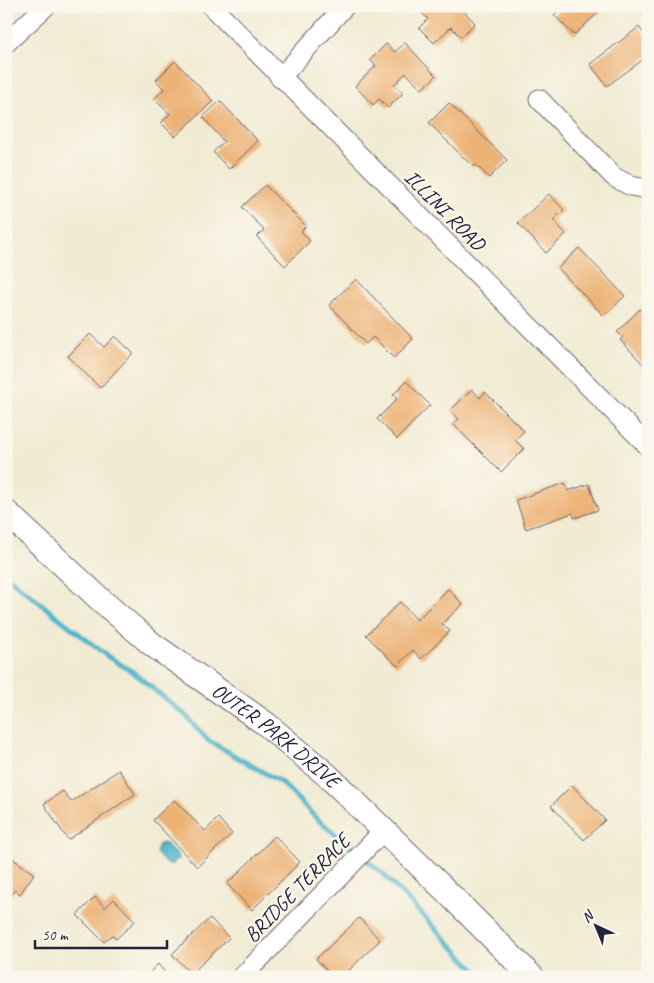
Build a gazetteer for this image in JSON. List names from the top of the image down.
{
  "streets": {
    "street": ["ILLINI ROAD", "OUTER PARK DRIVE", "BRIDGE TERRACE"]
  },
  "crossings": [
    ["OUTER PARK DRIVE", "BRIDGE TERRACE"]
  ],
  "scale_bar": "50 m",
  "north": "top left"
}
